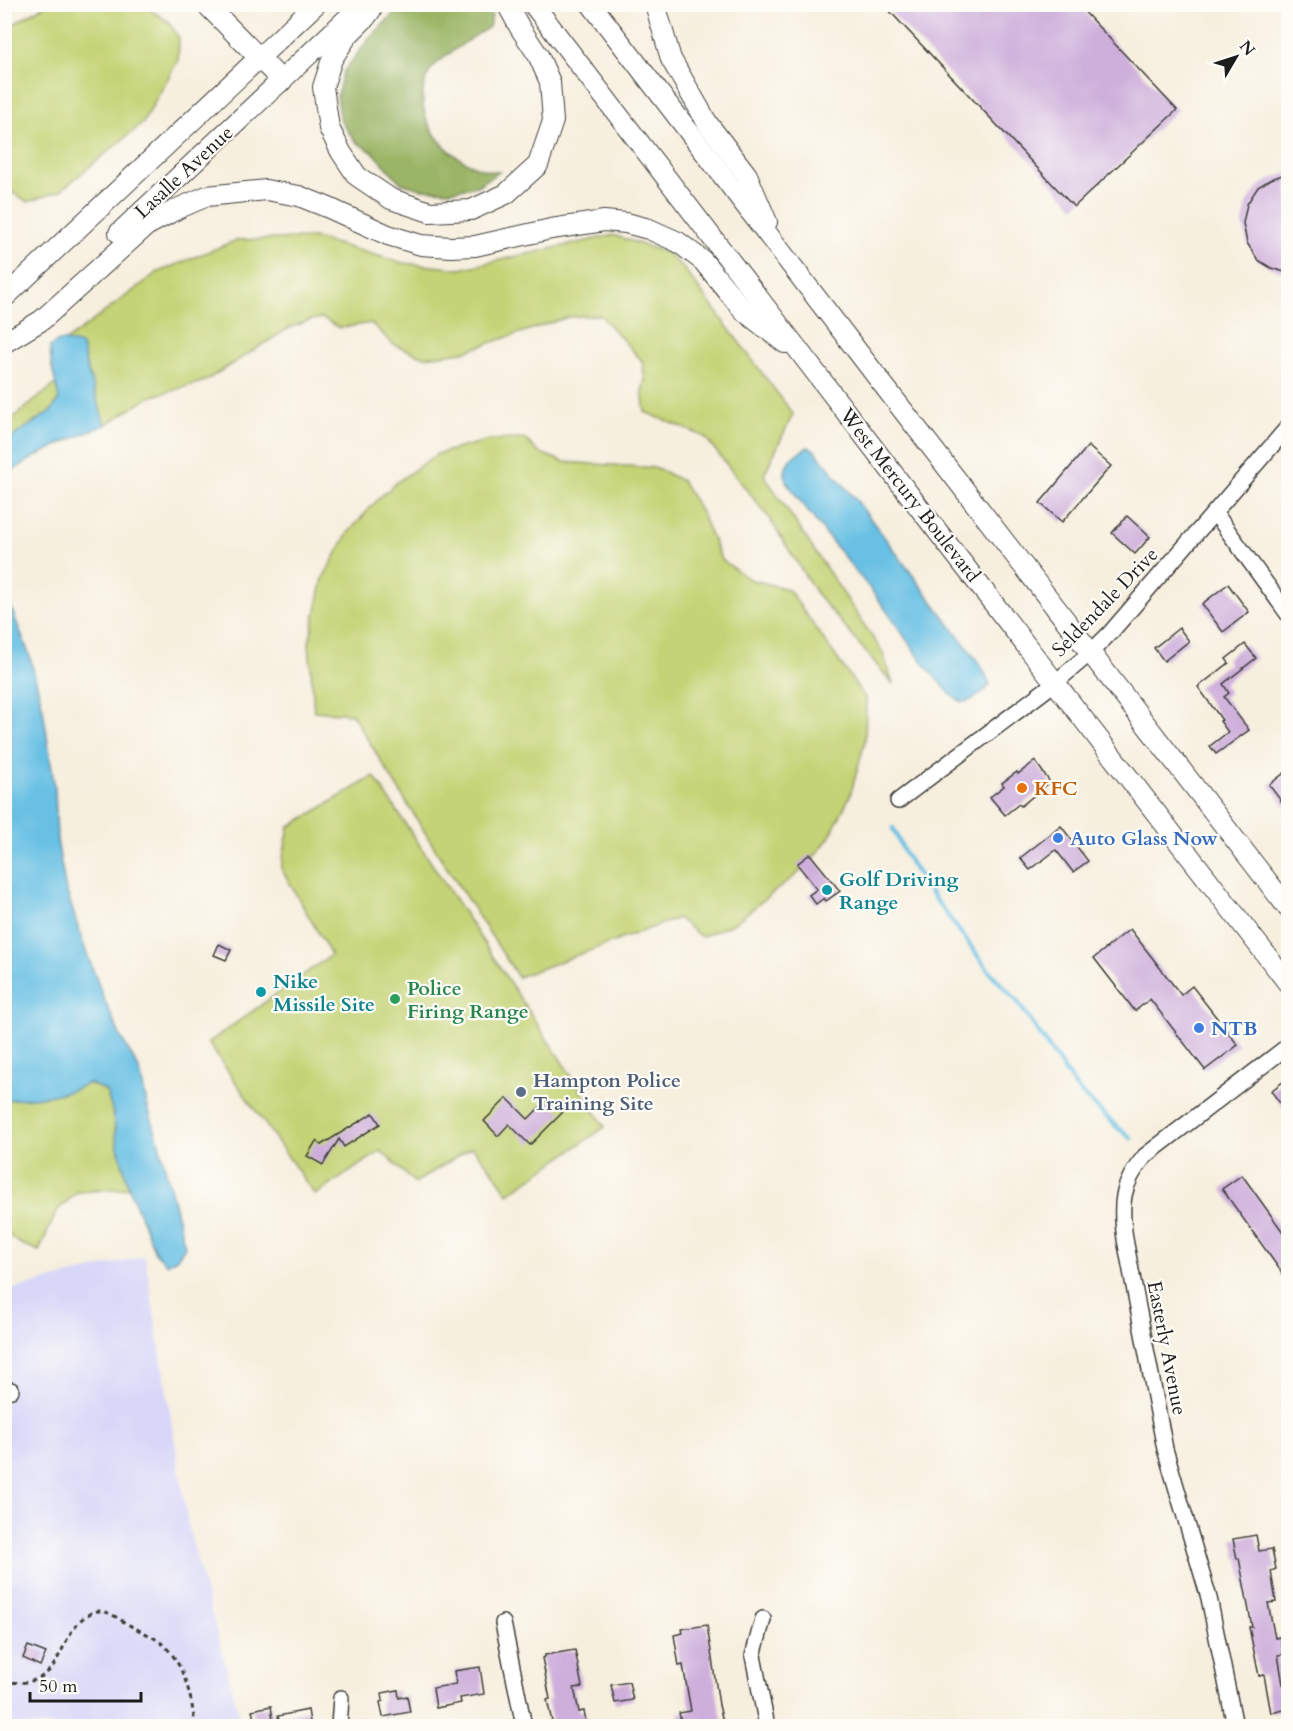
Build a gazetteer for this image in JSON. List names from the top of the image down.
{
  "streets": {
    "main road": ["Lasalle Avenue", "West Mercury Boulevard"],
    "street": ["Seldendale Drive", "Easterly Avenue"]
  },
  "crossings": [
    ["West Mercury Boulevard", "Seldendale Drive"]
  ],
  "places": [
    "KFC",
    "Auto Glass Now",
    "Golf Driving Range",
    "Nike Missile Site",
    "Police Firing Range",
    "NTB",
    "Hampton Police Training Site"
  ],
  "scale_bar": "50 m",
  "north": "top right"
}
